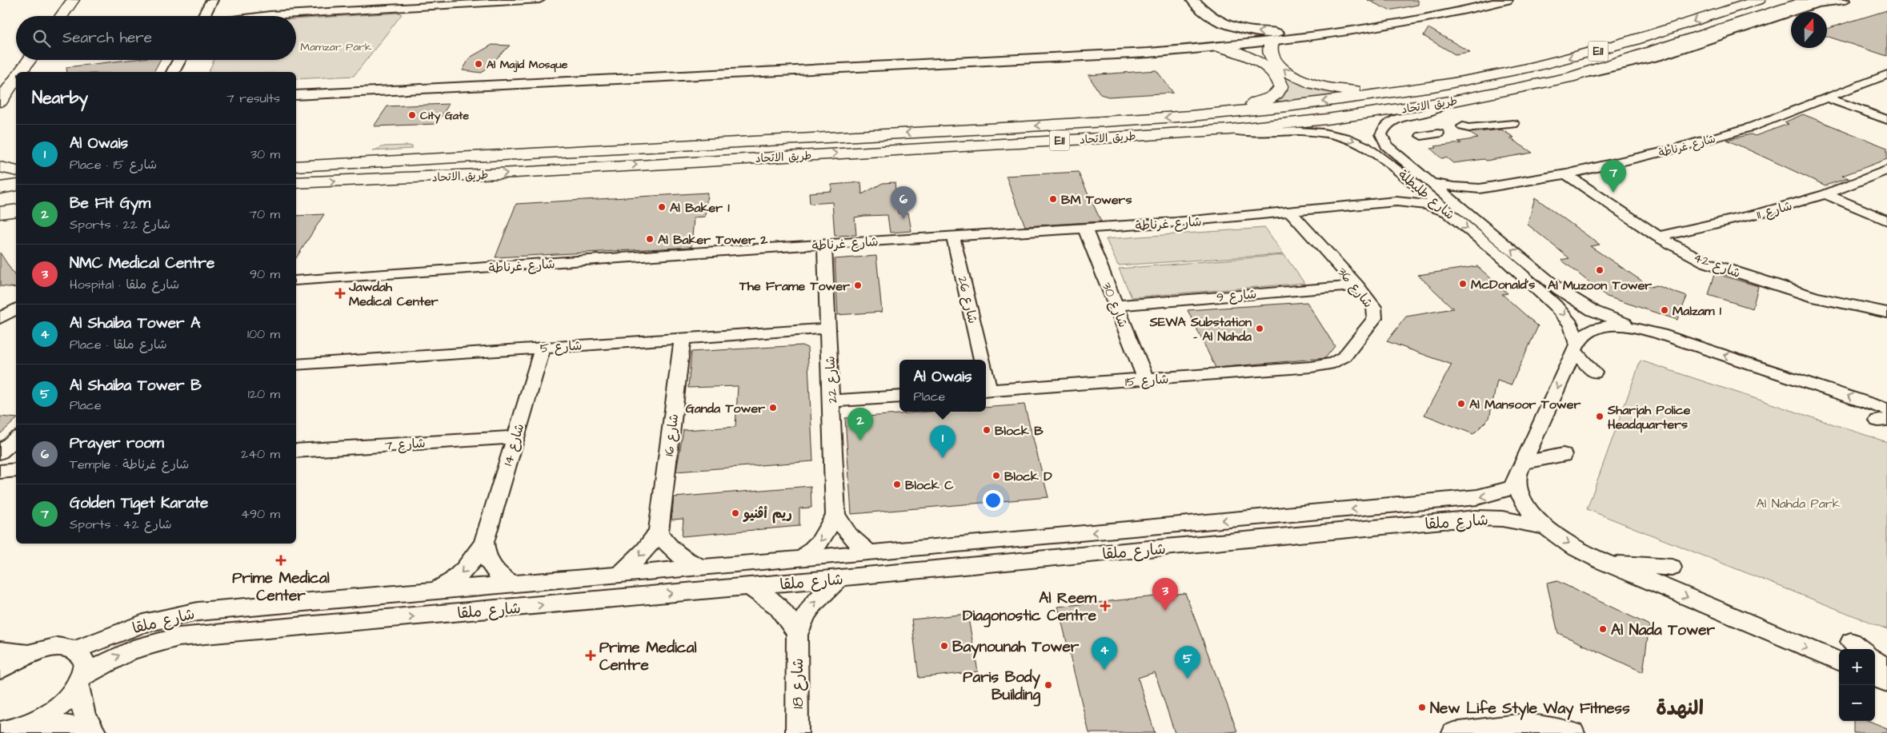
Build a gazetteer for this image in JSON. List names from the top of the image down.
{
  "streets": {
    "highway": ["E11", "طريق الاتحاد"],
    "street": [
      "شارع غرناطة",
      "شارع طليطلة",
      "شارع 11",
      "شارع 42",
      "شارع 36",
      "شارع 9",
      "شارع 26",
      "شارع 30",
      "شارع 5",
      "شارع 22",
      "شارع 15",
      "شارع 16",
      "شارع 7",
      "شارع 14",
      "شارع ملقا",
      "شارع 18"
    ]
  },
  "crossings": [
    ["طريق الاتحاد", "شارع طليطلة"],
    ["شارع غرناطة", "شارع طليطلة"],
    ["شارع غرناطة", "شارع 42"],
    ["شارع غرناطة", "شارع 36"],
    ["شارع غرناطة", "شارع 26"],
    ["شارع غرناطة", "شارع 30"],
    ["شارع غرناطة", "شارع 22"],
    ["شارع 11", "شارع 42"],
    ["شارع 36", "شارع 9"],
    ["شارع 36", "شارع 15"],
    ["شارع 9", "شارع 30"],
    ["شارع 30", "شارع 15"],
    ["شارع 5", "شارع 22"],
    ["شارع 5", "شارع 16"],
    ["شارع 5", "شارع 14"],
    ["شارع 16", "شارع ملقا"],
    ["شارع 7", "شارع 14"],
    ["شارع 14", "شارع ملقا"],
    ["شارع ملقا", "شارع 18"]
  ],
  "districts": ["النهدة"],
  "parks": ["Mamzar Park", "Al Nahda Park"],
  "places": {
    "other": [
      "Al Majid Mosque",
      "City Gate",
      "BM Towers",
      "Al Baker 1",
      "Al Baker Tower 2",
      "Al Muzoon Tower",
      "McDonald's",
      "The Frame Tower",
      "Malzam 1",
      "SEWA Substation - Al Nahda",
      "Al Mansoor Tower",
      "Ganda Tower",
      "Sharjah Police Headquarters",
      "Block B",
      "Block D",
      "Block C",
      "ريم أڤنيو",
      "Al Nada Tower",
      "Baynounah Tower",
      "Paris Body Building",
      "New Life Style Way Fitness"
    ],
    "health": [
      "Jawdah Medical Center",
      "Prime Medical Center",
      "Al Reem Diagonostic Centre",
      "Prime Medical Centre"
    ]
  },
  "north": "top",
  "page": {
    "search": "Search here",
    "heading": ["Nearby", "7 results"],
    "list": [
      {
        "mark": "1",
        "name": "Al Owais",
        "note": "Place · شارع 15",
        "value": "30 m"
      },
      {
        "mark": "2",
        "name": "Be Fit Gym",
        "note": "Sports · شارع 22",
        "value": "70 m"
      },
      {
        "mark": "3",
        "name": "NMC Medical Centre",
        "note": "Hospital · شارع ملقا",
        "value": "90 m"
      },
      {
        "mark": "4",
        "name": "Al Shaiba Tower A",
        "note": "Place · شارع ملقا",
        "value": "100 m"
      },
      {
        "mark": "5",
        "name": "Al Shaiba Tower B",
        "note": "Place",
        "value": "120 m"
      },
      {
        "mark": "6",
        "name": "Prayer room",
        "note": "Temple · شارع غرناطة",
        "value": "240 m"
      },
      {
        "mark": "7",
        "name": "Golden Tiget Karate",
        "note": "Sports · شارع 42",
        "value": "490 m"
      }
    ],
    "pins": [
      "7",
      "6",
      "2",
      "1",
      "3",
      "4",
      "5"
    ],
    "popup": ["Al Owais", "Place"],
    "map_buttons": ["+", "−"]
  }
}
